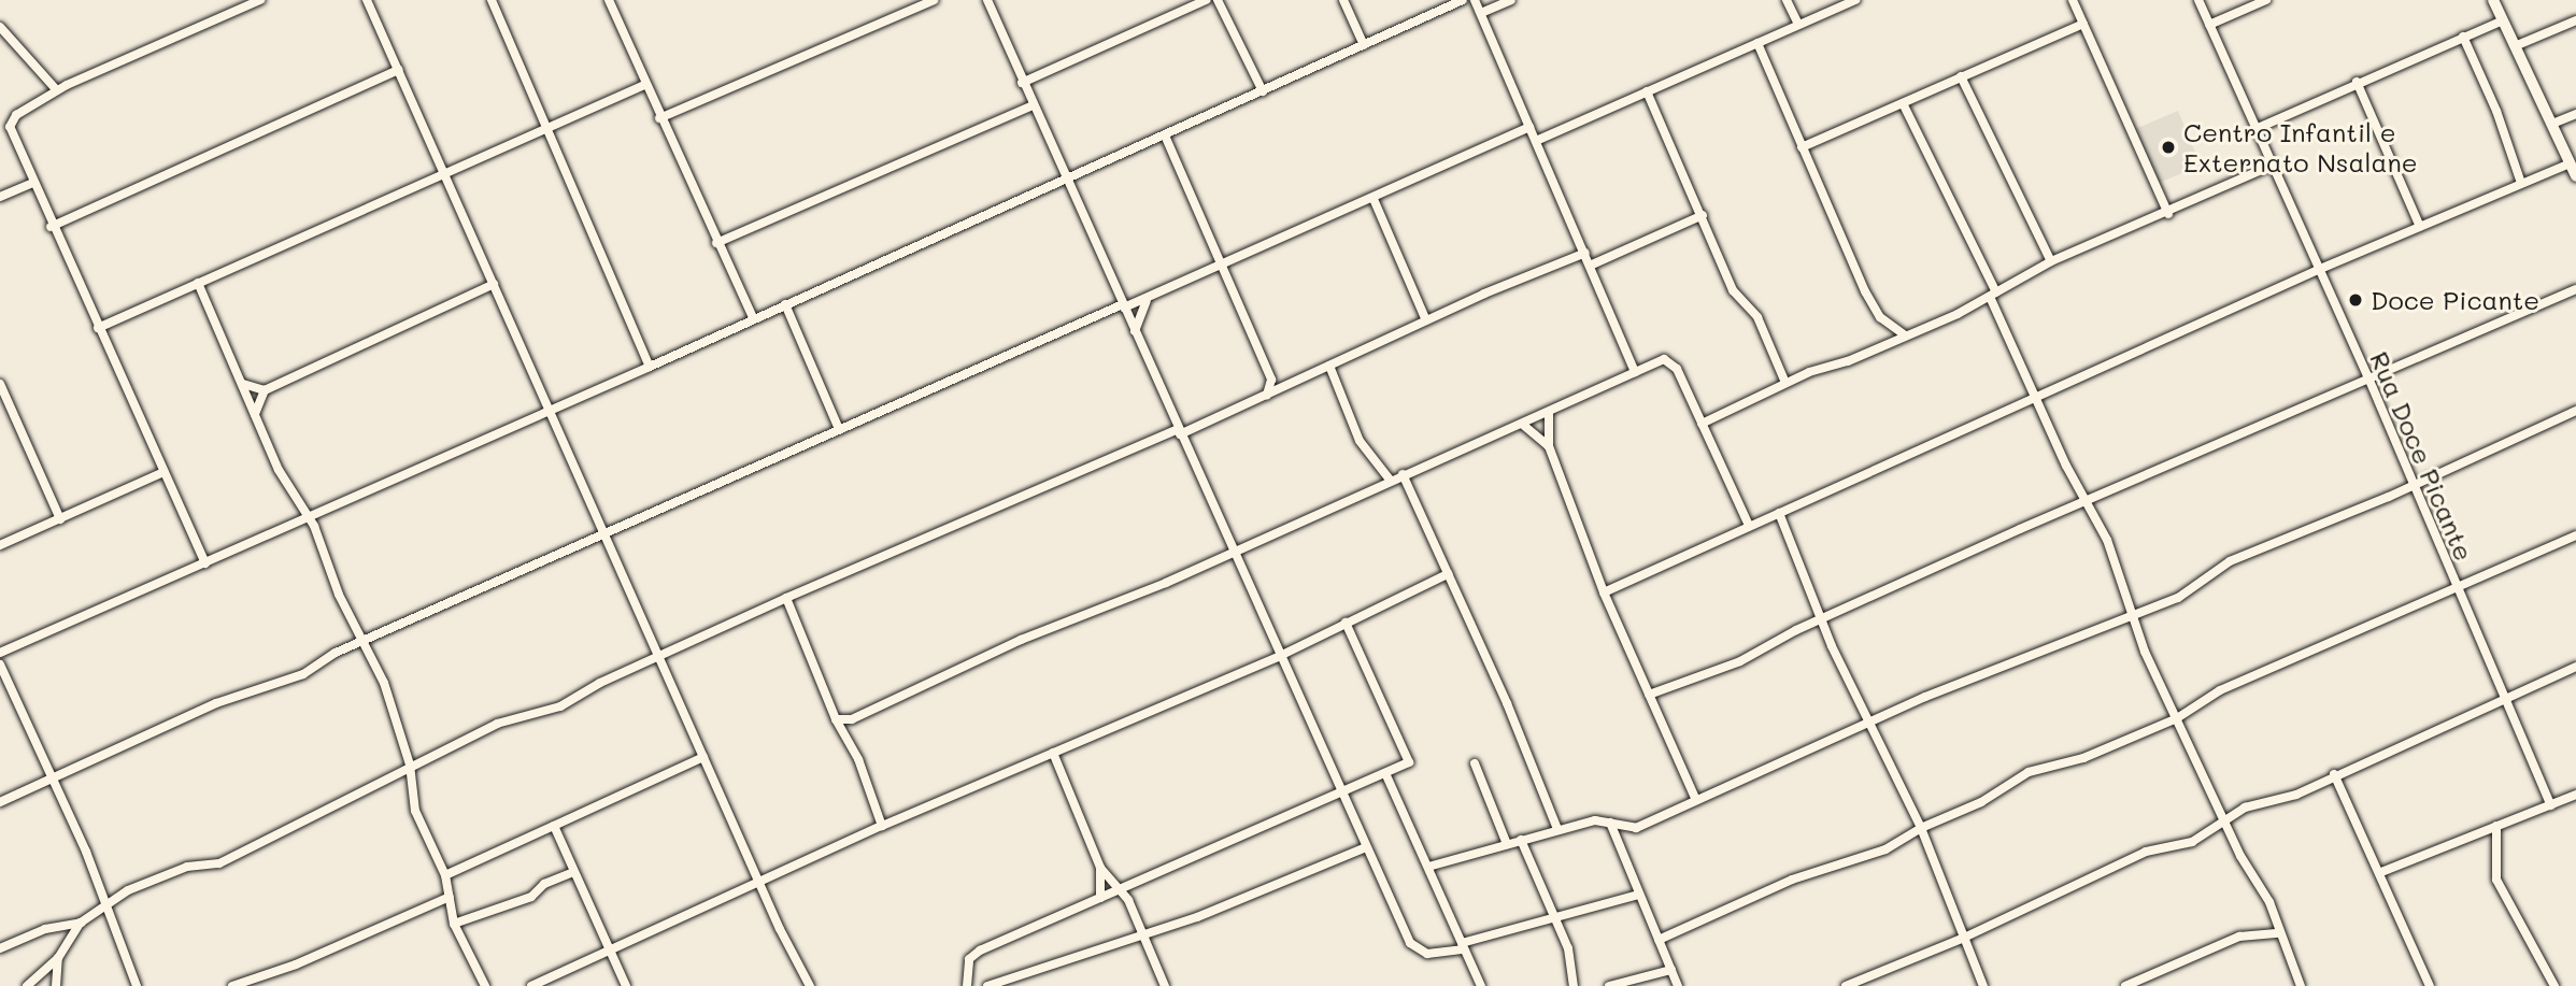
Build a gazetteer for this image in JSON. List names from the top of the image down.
{
  "streets": {
    "street": ["Rua Doce Picante"]
  },
  "places": ["Centro Infantil e Externato Nsalane", "Doce Picante"]
}
